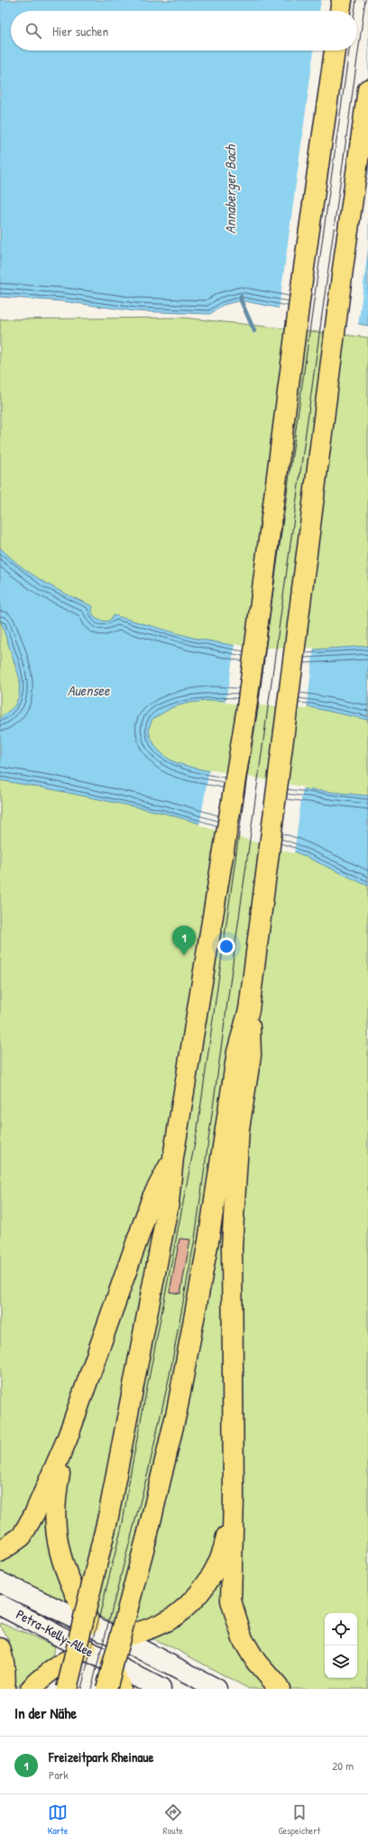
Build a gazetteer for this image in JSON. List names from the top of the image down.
{
  "streets": {
    "main road": ["Petra-Kelly-Allee"]
  },
  "water": ["Annaberger Bach", "Auensee"],
  "page": {
    "search": "Hier suchen",
    "pins": "1",
    "heading": "In der Nähe",
    "list": [
      {
        "mark": "1",
        "name": "Freizeitpark Rheinaue",
        "note": "Park",
        "value": "20 m"
      }
    ],
    "nav": ["Karte", "Route", "Gespeichert"]
  }
}
